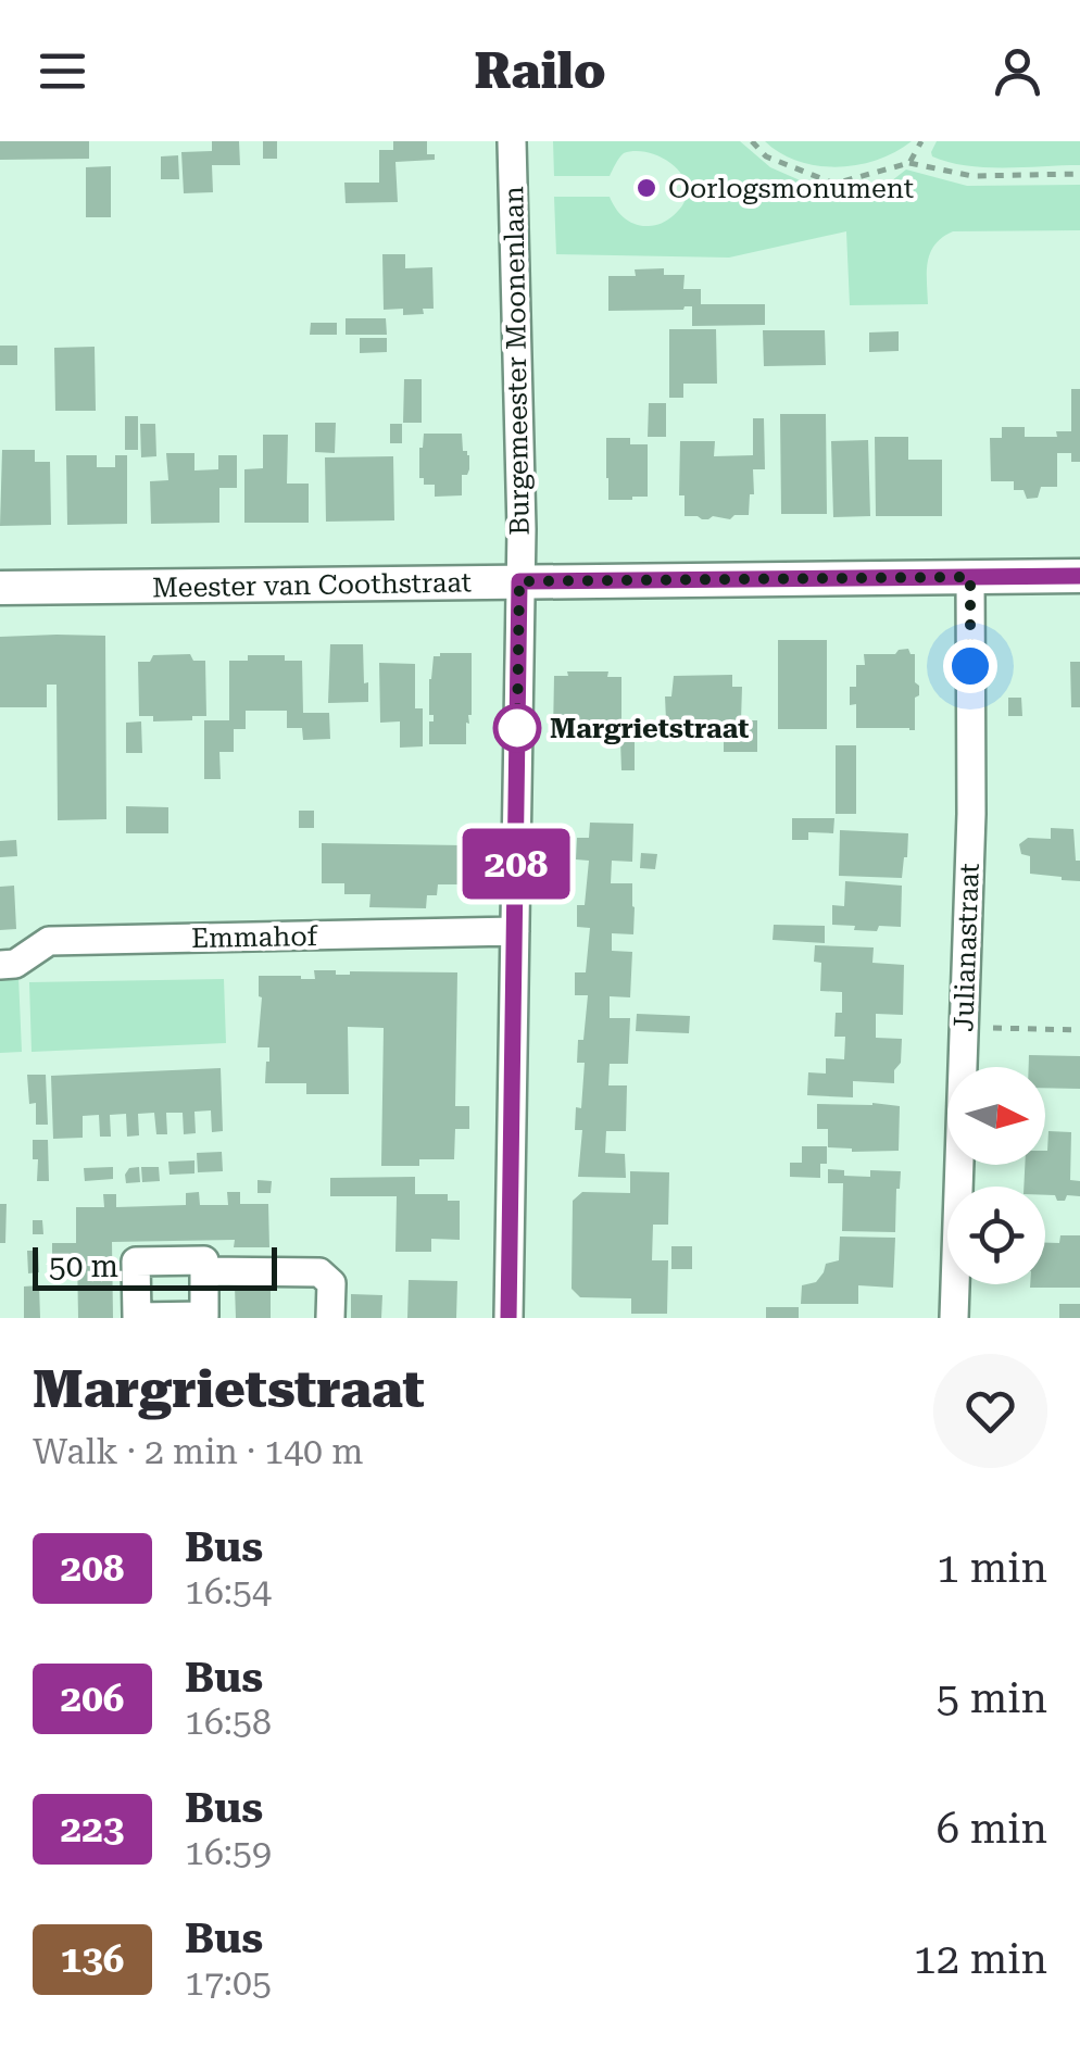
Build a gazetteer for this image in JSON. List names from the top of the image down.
{
  "streets": {
    "street": [
      "Burgemeester Moonenlaan",
      "Meester van Coothstraat",
      "Emmahof",
      "Julianastraat"
    ]
  },
  "crossings": [
    ["Burgemeester Moonenlaan", "Meester van Coothstraat"],
    ["Meester van Coothstraat", "Julianastraat"]
  ],
  "places": ["Oorlogsmonument", "Margrietstraat"],
  "lines": ["bus line 208"],
  "scale_bar": "50 m",
  "north": "right",
  "page": {
    "header": "Railo",
    "on_map": "208",
    "scale": "50 m",
    "heading": ["Margrietstraat", "Walk · 2 min · 140 m"],
    "list": [
      {
        "mark": "208",
        "name": "Bus",
        "note": "16:54",
        "value": "1 min"
      },
      {
        "mark": "206",
        "name": "Bus",
        "note": "16:58",
        "value": "5 min"
      },
      {
        "mark": "223",
        "name": "Bus",
        "note": "16:59",
        "value": "6 min"
      },
      {
        "mark": "136",
        "name": "Bus",
        "note": "17:05",
        "value": "12 min"
      }
    ]
  }
}
